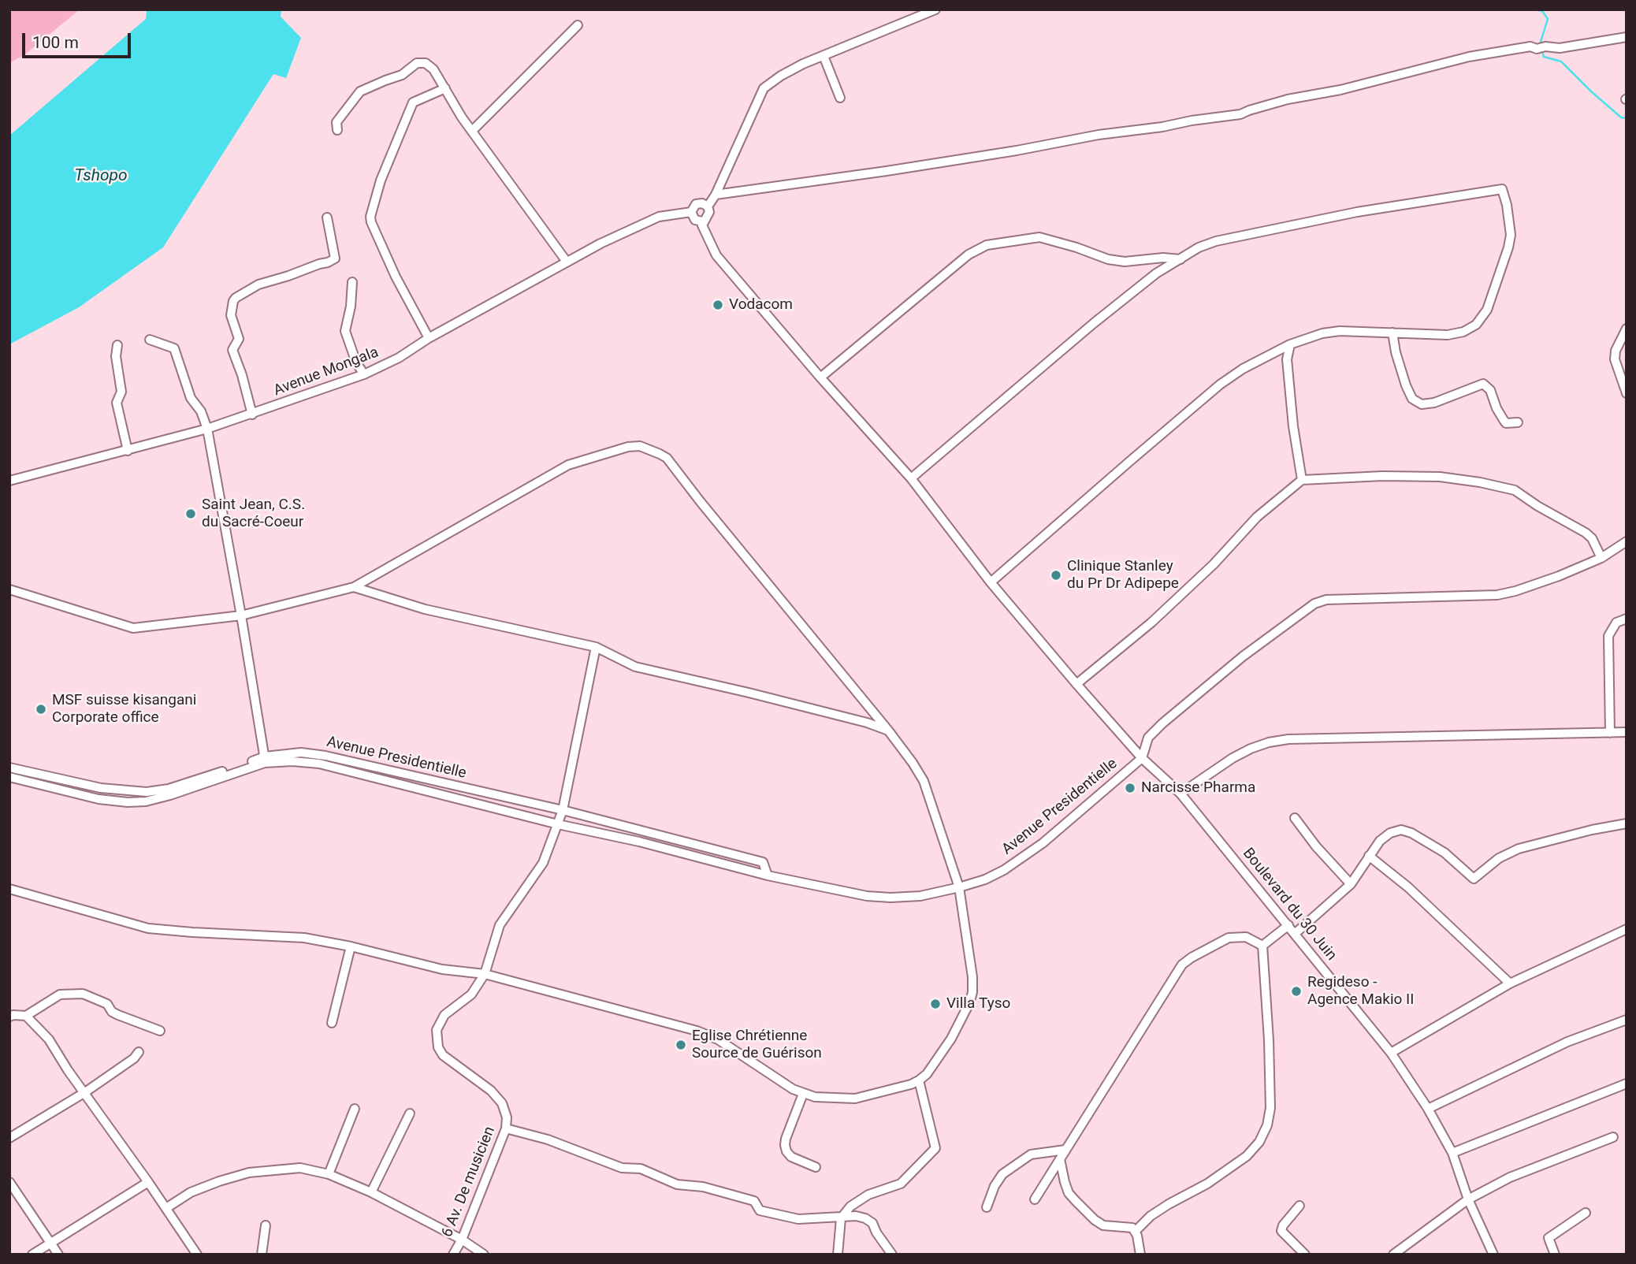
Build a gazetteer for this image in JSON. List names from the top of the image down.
{
  "streets": {
    "street": [
      "Avenue Mongala",
      "Avenue Presidentielle",
      "Boulevard du 30 Juin",
      "6 Av. De musicien"
    ]
  },
  "crossings": [
    ["Avenue Mongala", "Boulevard du 30 Juin"],
    ["Avenue Presidentielle", "Boulevard du 30 Juin"],
    ["Avenue Presidentielle", "6 Av. De musicien"]
  ],
  "water": ["Tshopo"],
  "places": [
    "Vodacom",
    "Saint Jean, C.S. du Sacré-Coeur",
    "Clinique Stanley du Pr Dr Adipepe",
    "MSF suisse kisangani Corporate office",
    "Narcisse Pharma",
    "Regideso - Agence Makio II",
    "Villa Tyso",
    "Eglise Chrétienne Source de Guérison"
  ],
  "scale_bar": "100 m"
}
